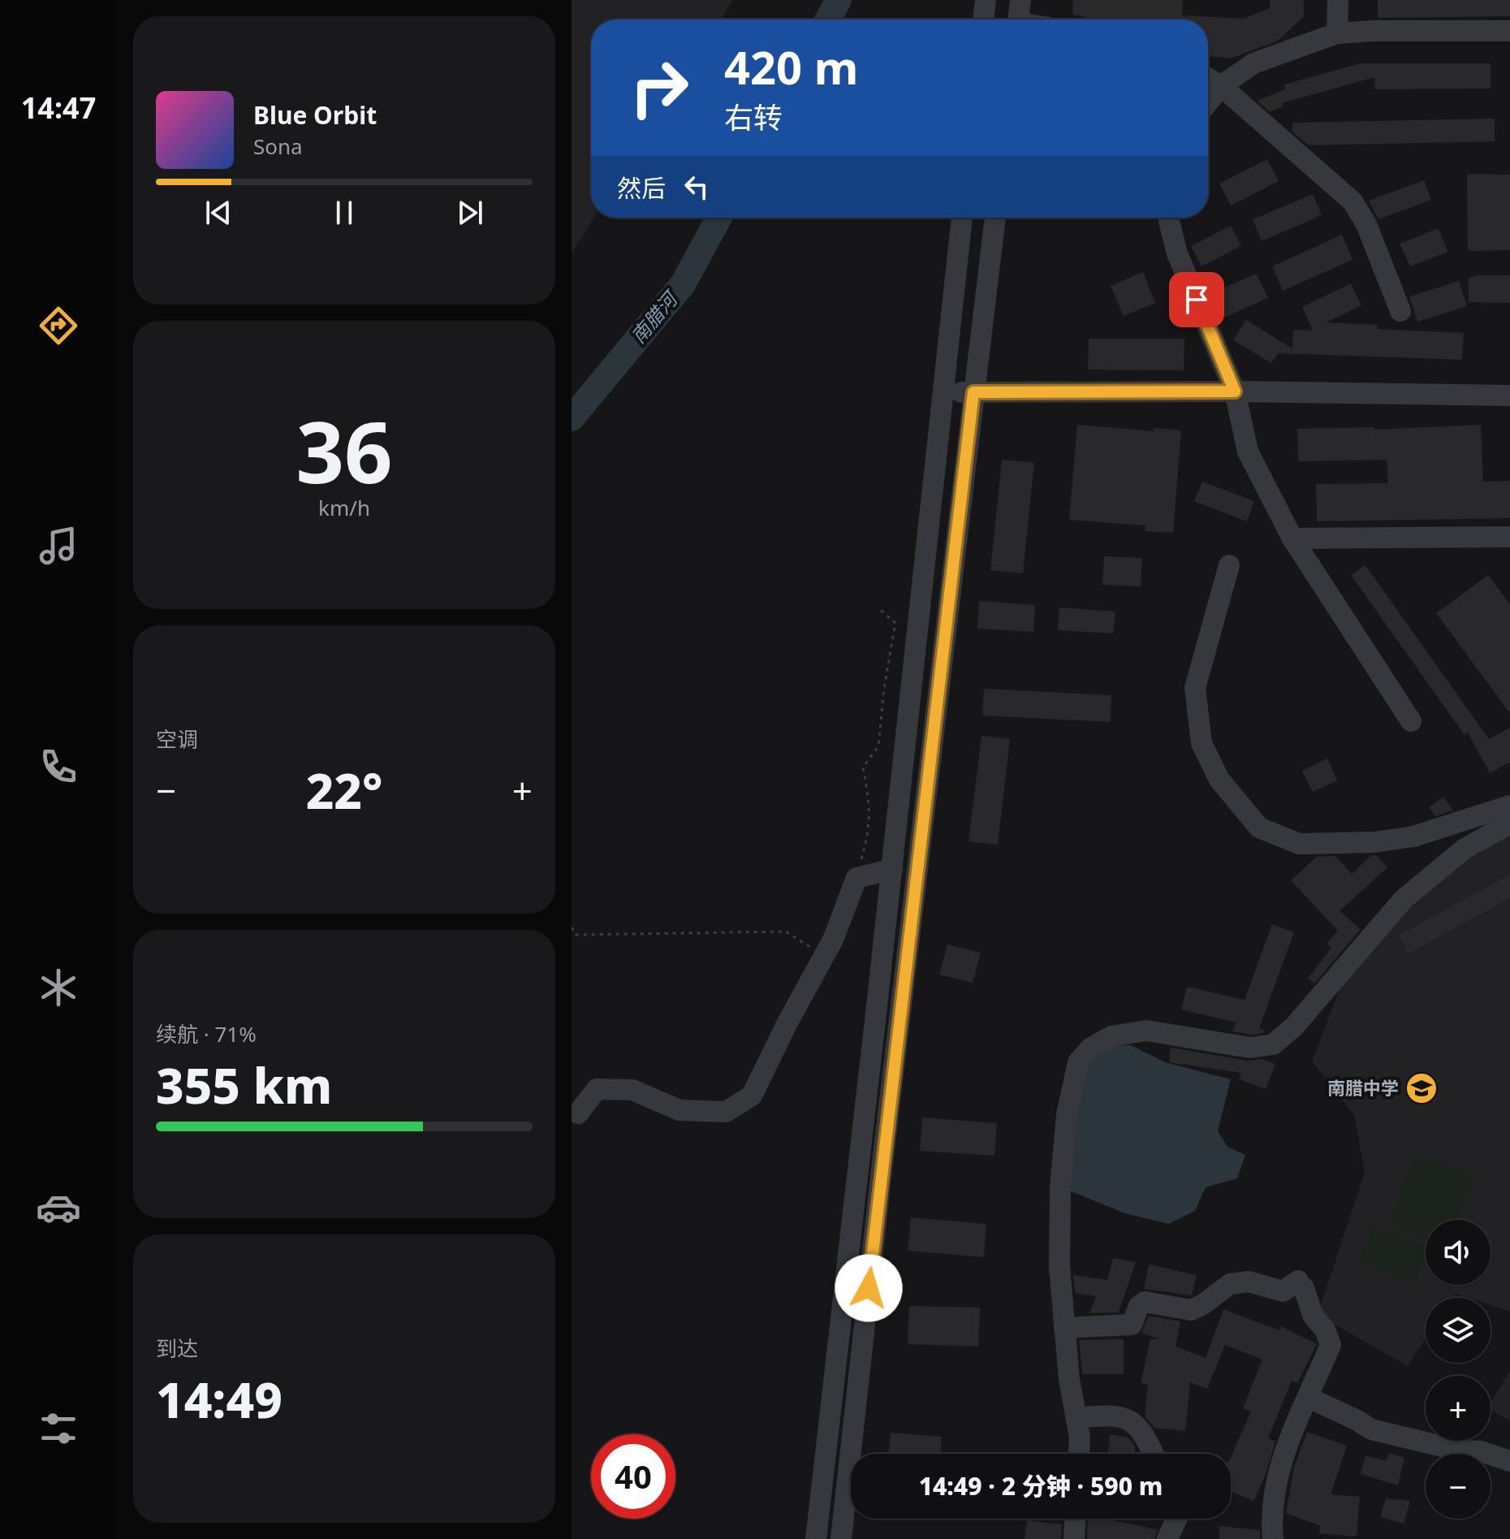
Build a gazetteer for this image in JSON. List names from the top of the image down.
{
  "water": ["南腊河"],
  "places": {
    "school or university": ["南腊中学"]
  },
  "page": {
    "tabs": "14:47",
    "turn": ["420 m", "右转"],
    "song": ["Blue Orbit", "Sona"],
    "then": "然后",
    "tile": [
      ["36", "km/h"],
      "空调",
      ["续航 · 71%", "355 km"],
      ["到达", "14:49"]
    ],
    "heat": ["−", "22°", "+"],
    "map_buttons": ["+", "−"],
    "limit": "40",
    "trip": "14:49 · 2 分钟 · 590 m"
  }
}
